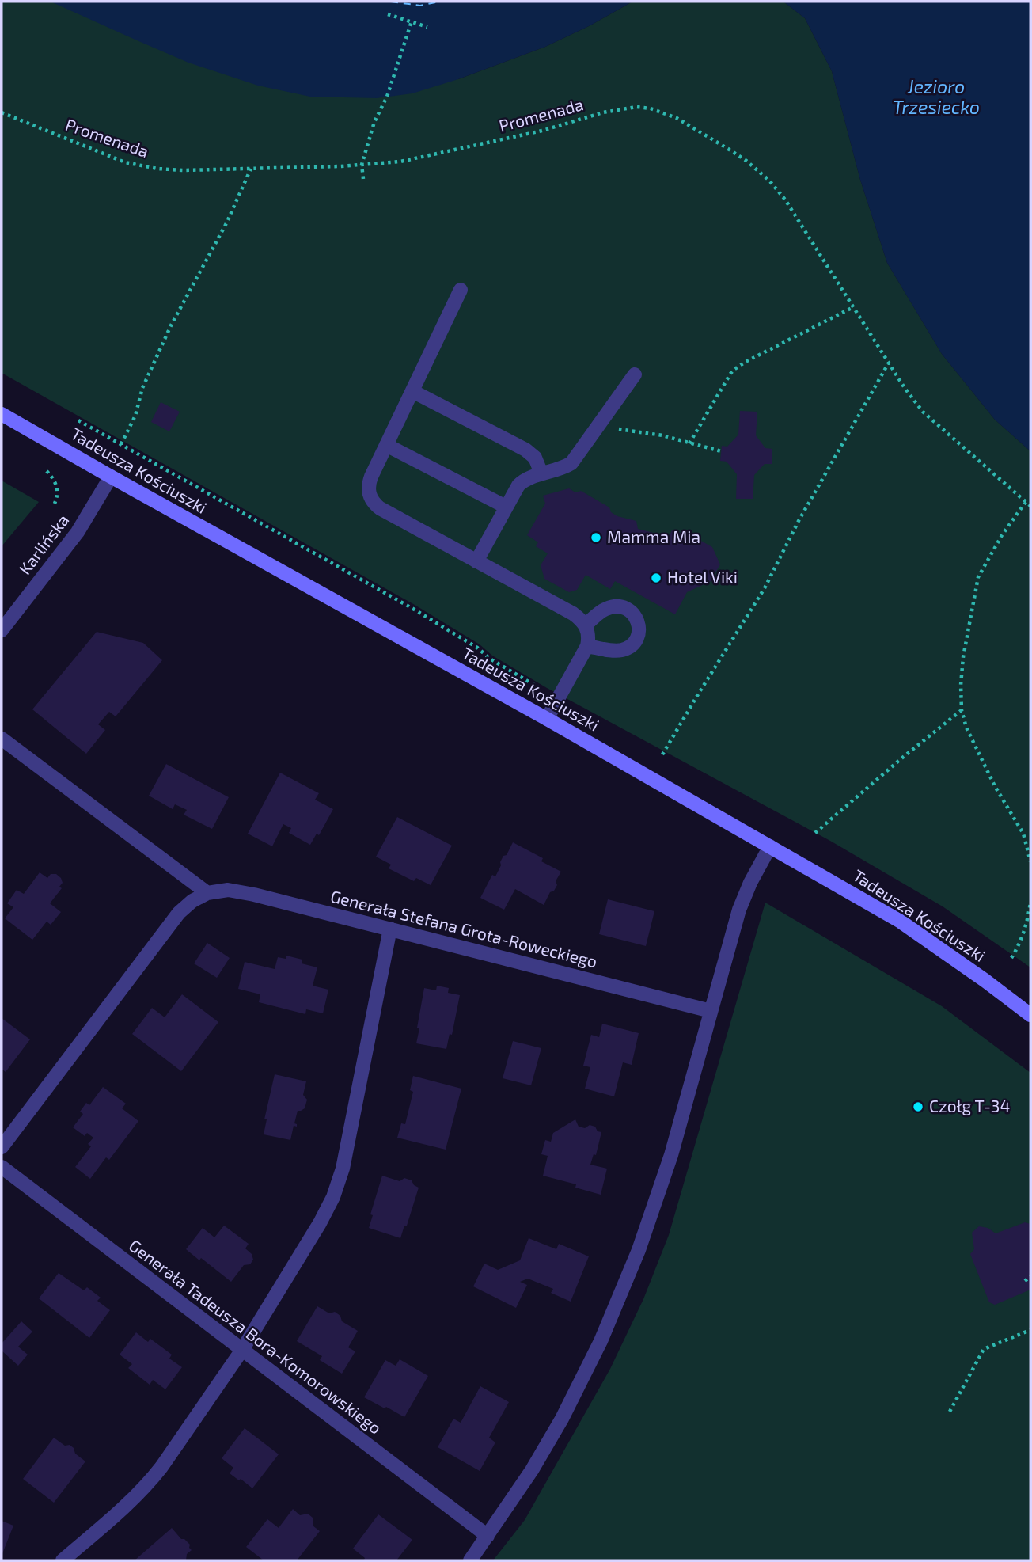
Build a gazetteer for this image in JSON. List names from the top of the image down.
{
  "streets": {
    "street": [
      "Tadeusza Kościuszki",
      "Karlińska",
      "Generała Stefana Grota-Roweckiego",
      "Generała Tadeusza Bora-Komorowskiego"
    ],
    "path": ["Promenada"]
  },
  "crossings": [
    ["Tadeusza Kościuszki", "Karlińska"]
  ],
  "water": ["Jezioro Trzesiecko"],
  "places": ["Mamma Mia", "Hotel Viki", "Czołg T-34"]
}
